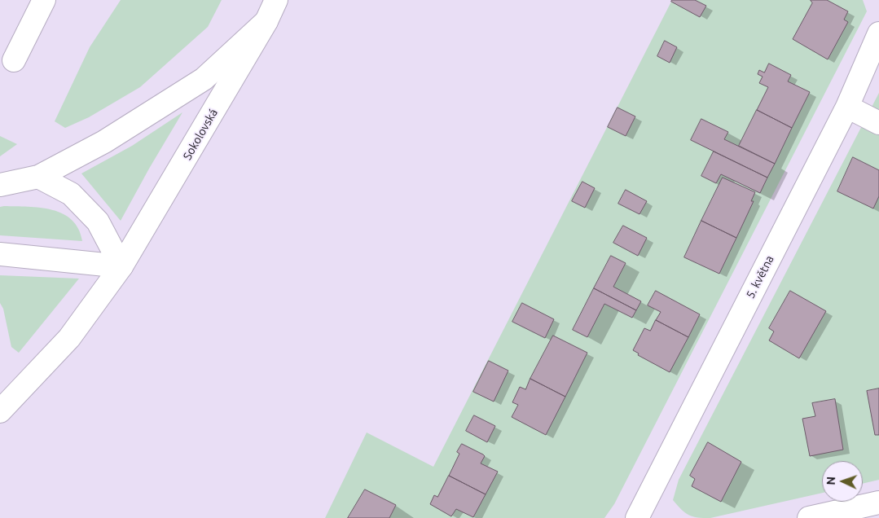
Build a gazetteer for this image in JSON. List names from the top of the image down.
{
  "streets": {
    "main road": ["Sokolovská", "5. května"]
  },
  "north": "left"
}
